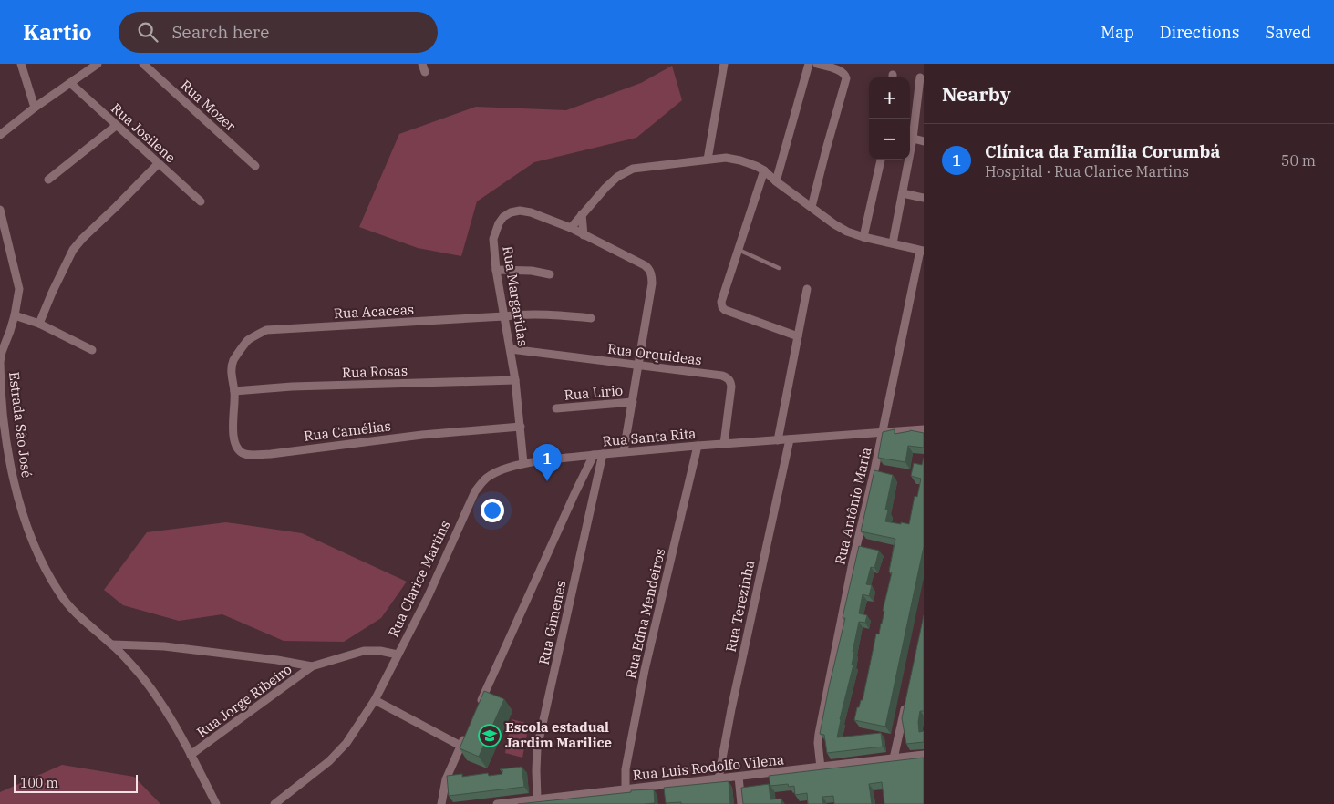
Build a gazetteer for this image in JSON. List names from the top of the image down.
{
  "streets": {
    "street": [
      "Rua Mozer",
      "Rua Josilene",
      "Rua Margaridas",
      "Rua Acaceas",
      "Rua Orquideas",
      "Rua Rosas",
      "Rua Lirio",
      "Estrada São José",
      "Rua Camélias",
      "Rua Santa Rita",
      "Rua Antônio Maria",
      "Rua Clarice Martins",
      "Rua Terezinha",
      "Rua Edna Mendeiros",
      "Rua Gimenes",
      "Rua Jorge Ribeiro",
      "Rua Luis Rodolfo Vilena"
    ]
  },
  "crossings": [
    ["Rua Margaridas", "Rua Acaceas"],
    ["Rua Margaridas", "Rua Orquideas"],
    ["Rua Margaridas", "Rua Rosas"],
    ["Rua Margaridas", "Rua Camélias"],
    ["Rua Margaridas", "Rua Clarice Martins"],
    ["Rua Acaceas", "Rua Camélias"],
    ["Rua Orquideas", "Rua Santa Rita"],
    ["Rua Rosas", "Rua Camélias"],
    ["Estrada São José", "Rua Clarice Martins"],
    ["Estrada São José", "Rua Jorge Ribeiro"],
    ["Rua Santa Rita", "Rua Antônio Maria"],
    ["Rua Santa Rita", "Rua Clarice Martins"],
    ["Rua Santa Rita", "Rua Terezinha"],
    ["Rua Santa Rita", "Rua Edna Mendeiros"],
    ["Rua Santa Rita", "Rua Gimenes"],
    ["Rua Antônio Maria", "Rua Luis Rodolfo Vilena"],
    ["Rua Clarice Martins", "Rua Jorge Ribeiro"],
    ["Rua Terezinha", "Rua Luis Rodolfo Vilena"],
    ["Rua Edna Mendeiros", "Rua Luis Rodolfo Vilena"],
    ["Rua Gimenes", "Rua Luis Rodolfo Vilena"]
  ],
  "places": {
    "school or university": ["Escola estadual Jardim Marilice"]
  },
  "scale_bar": "100 m",
  "page": {
    "header": "Kartio",
    "search": "Search here",
    "nav": ["Map", "Directions", "Saved"],
    "heading": "Nearby",
    "map_buttons": ["+", "−"],
    "list": [
      {
        "mark": "1",
        "name": "Clínica da Família Corumbá",
        "note": "Hospital · Rua Clarice Martins",
        "value": "50 m"
      }
    ],
    "pins": "1",
    "scale": "100 m"
  }
}
